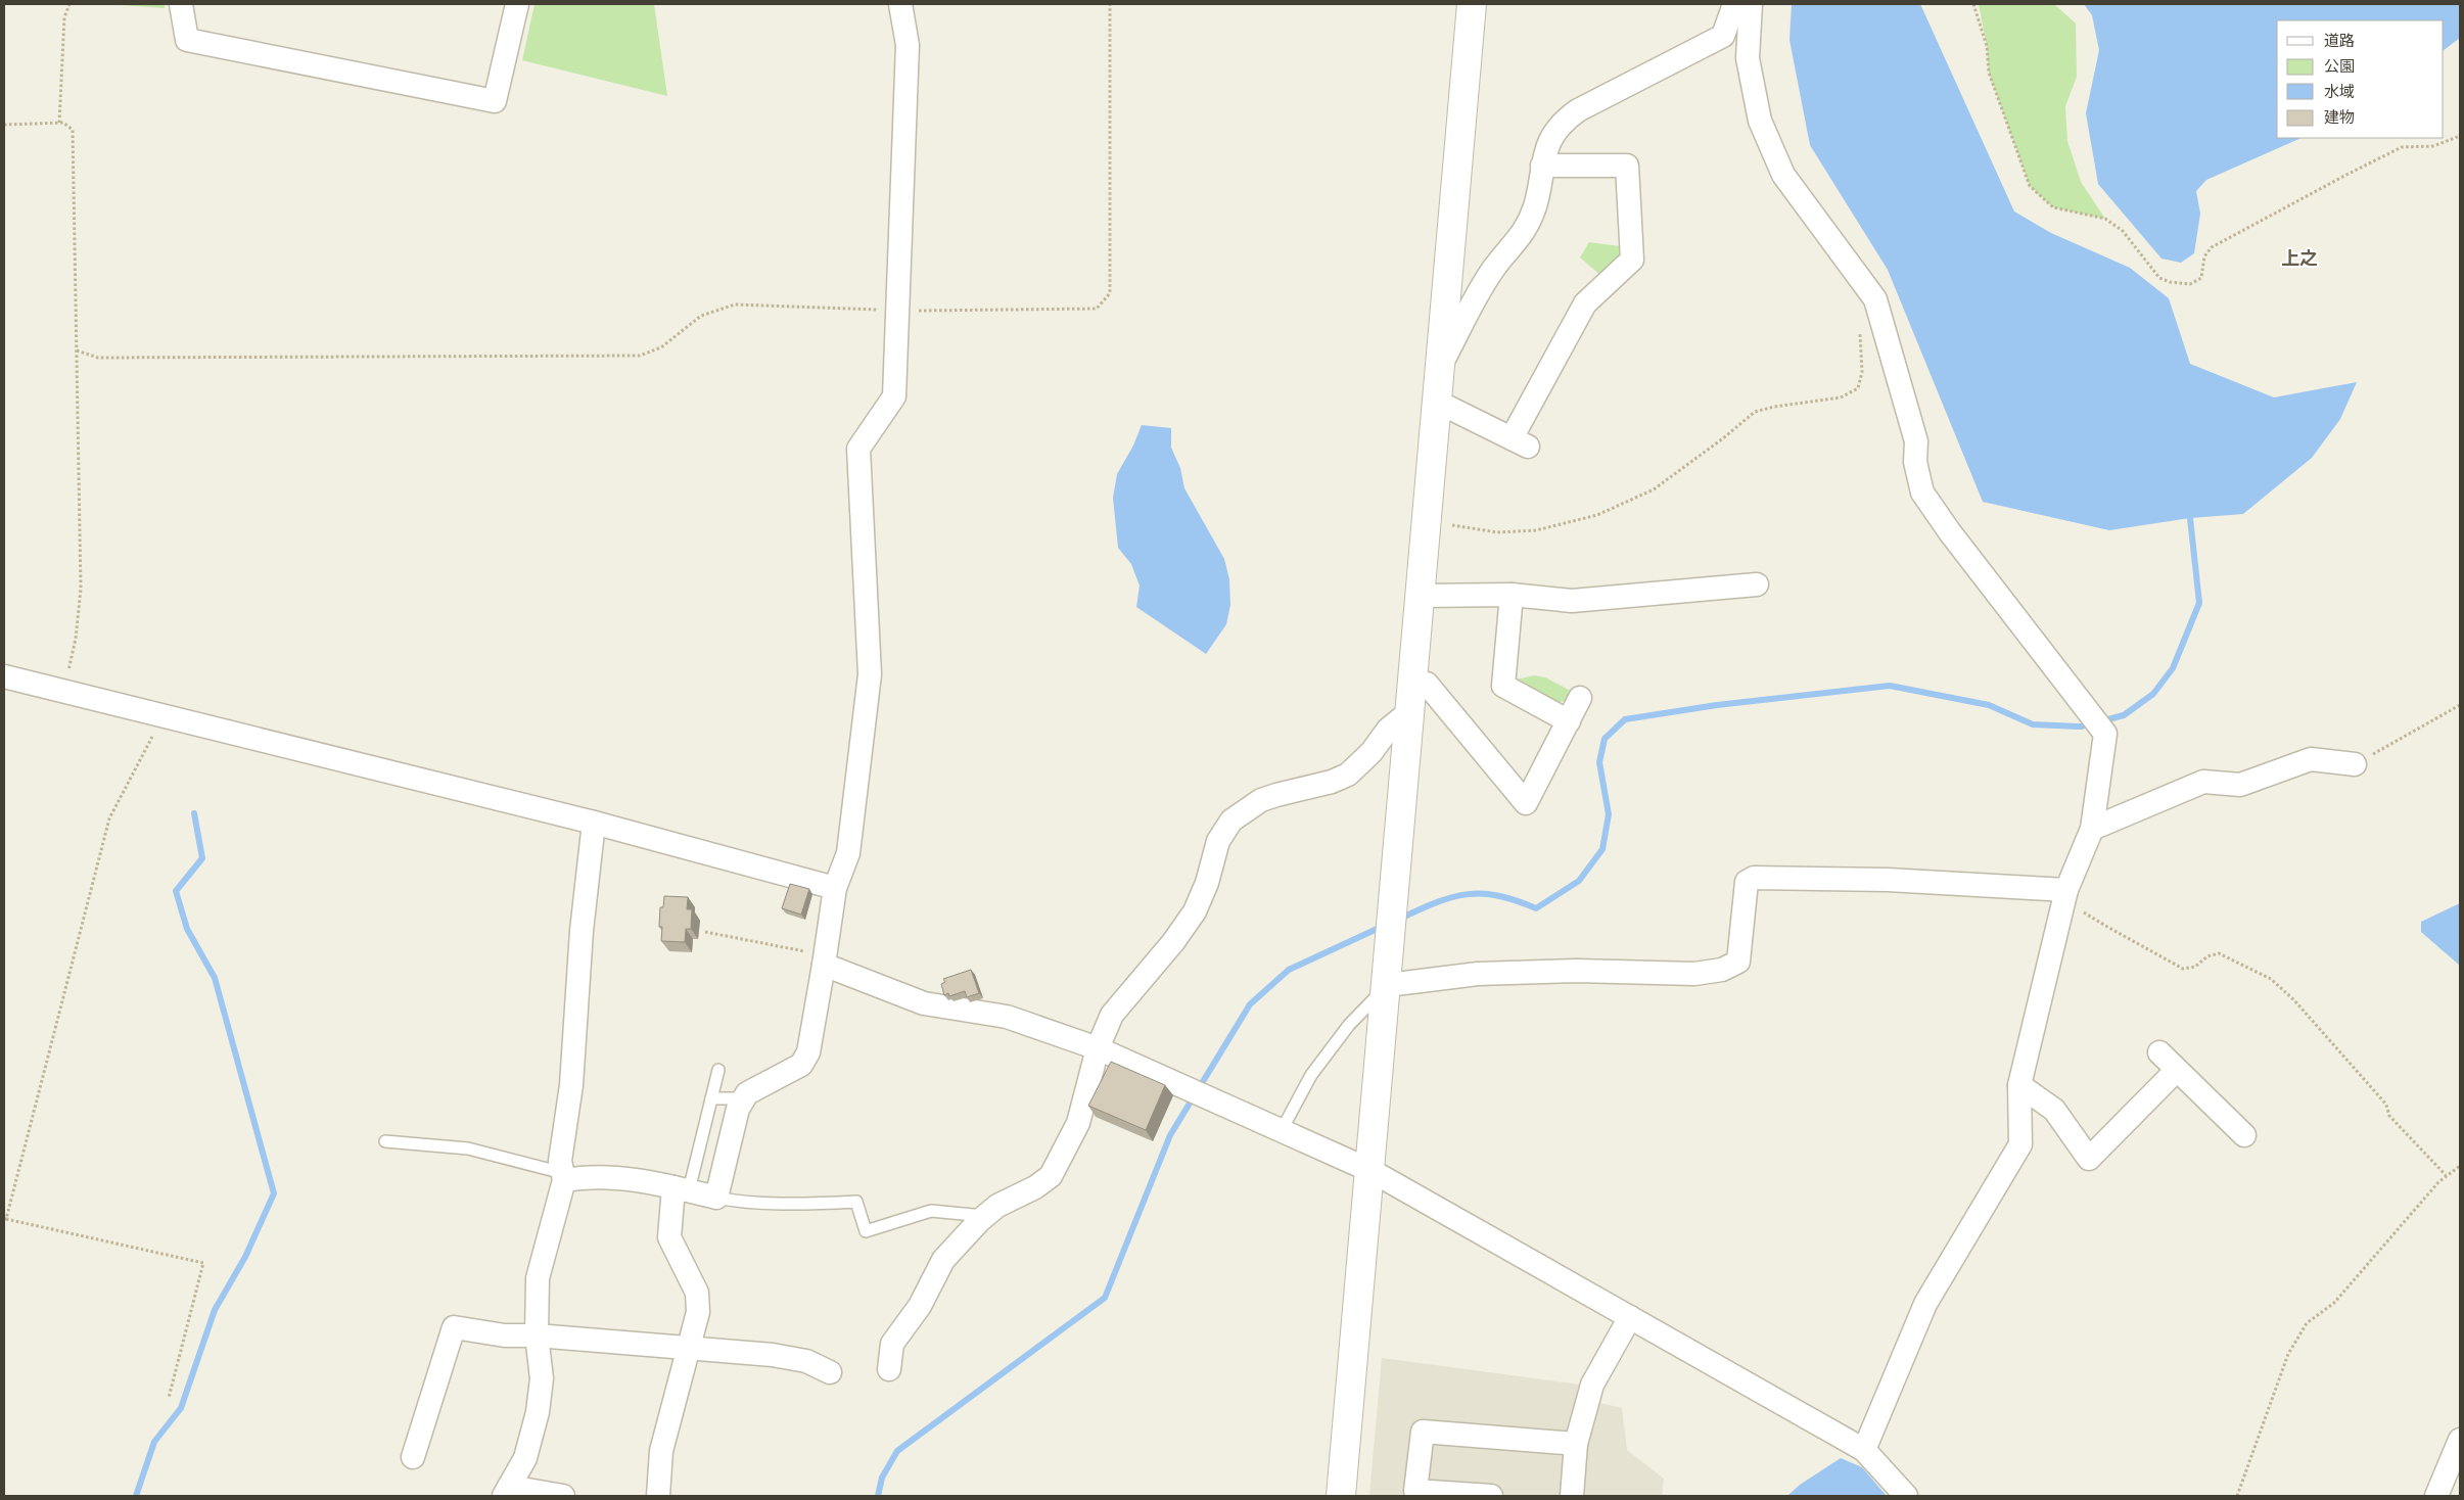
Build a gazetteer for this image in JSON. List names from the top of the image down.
{
  "districts": ["上之"],
  "legend": [
    "道路",
    "公園",
    "水域",
    "建物"
  ]
}
